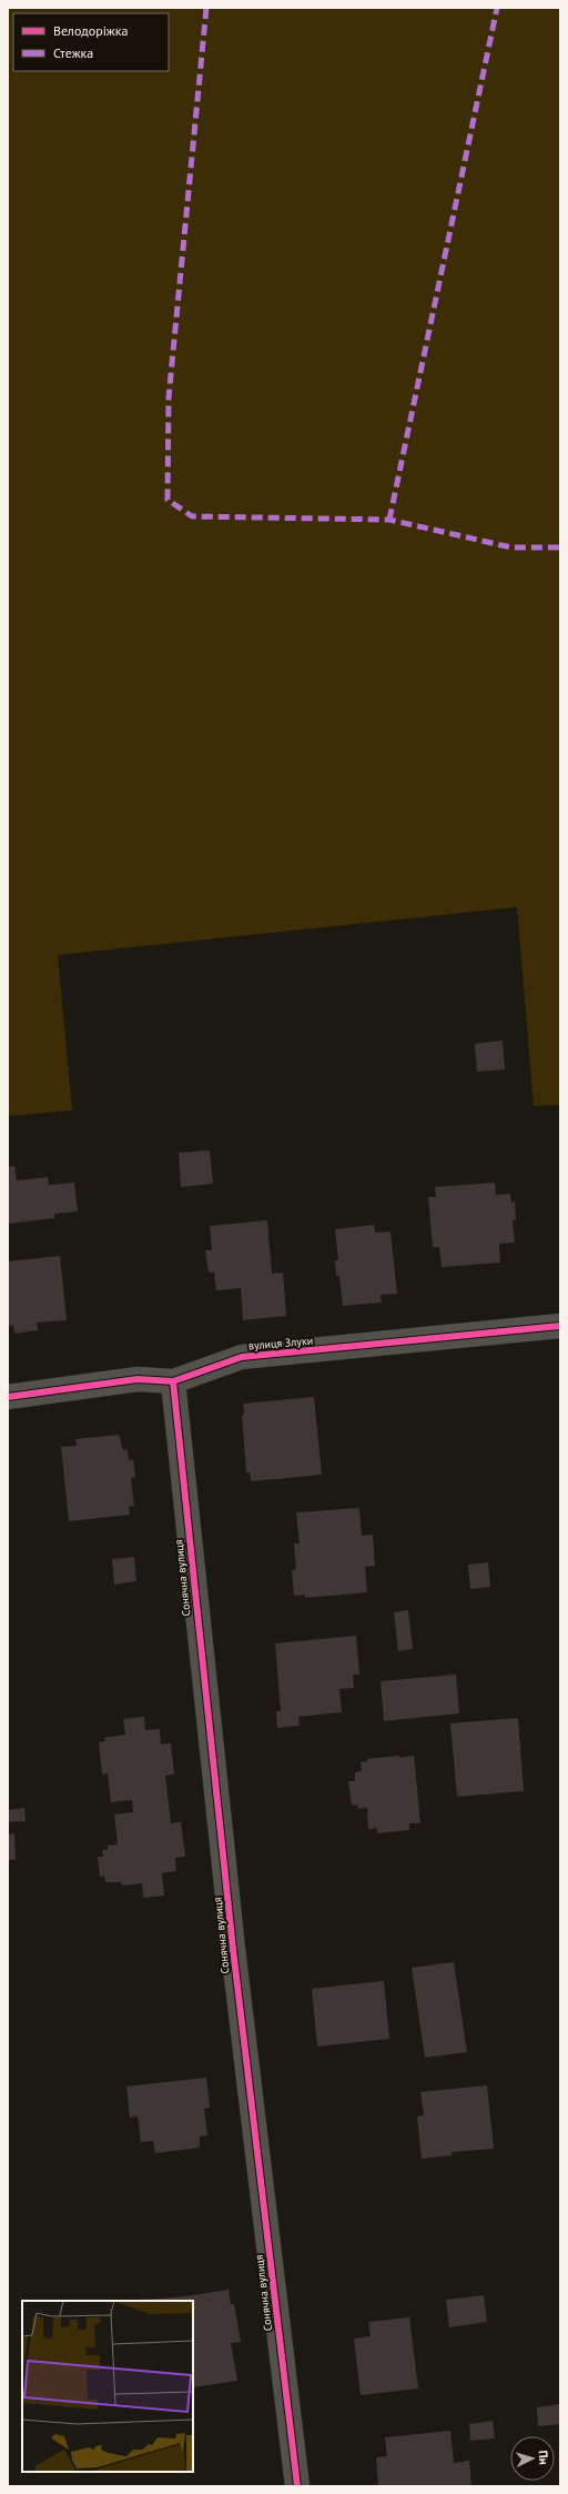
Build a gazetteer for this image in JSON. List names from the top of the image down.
{
  "streets": {
    "street": ["вулиця Злуки", "Сонячна вулиця"]
  },
  "crossings": [
    ["вулиця Злуки", "Сонячна вулиця"]
  ],
  "legend": ["Велодоріжка", "Стежка"],
  "north": "right"
}
